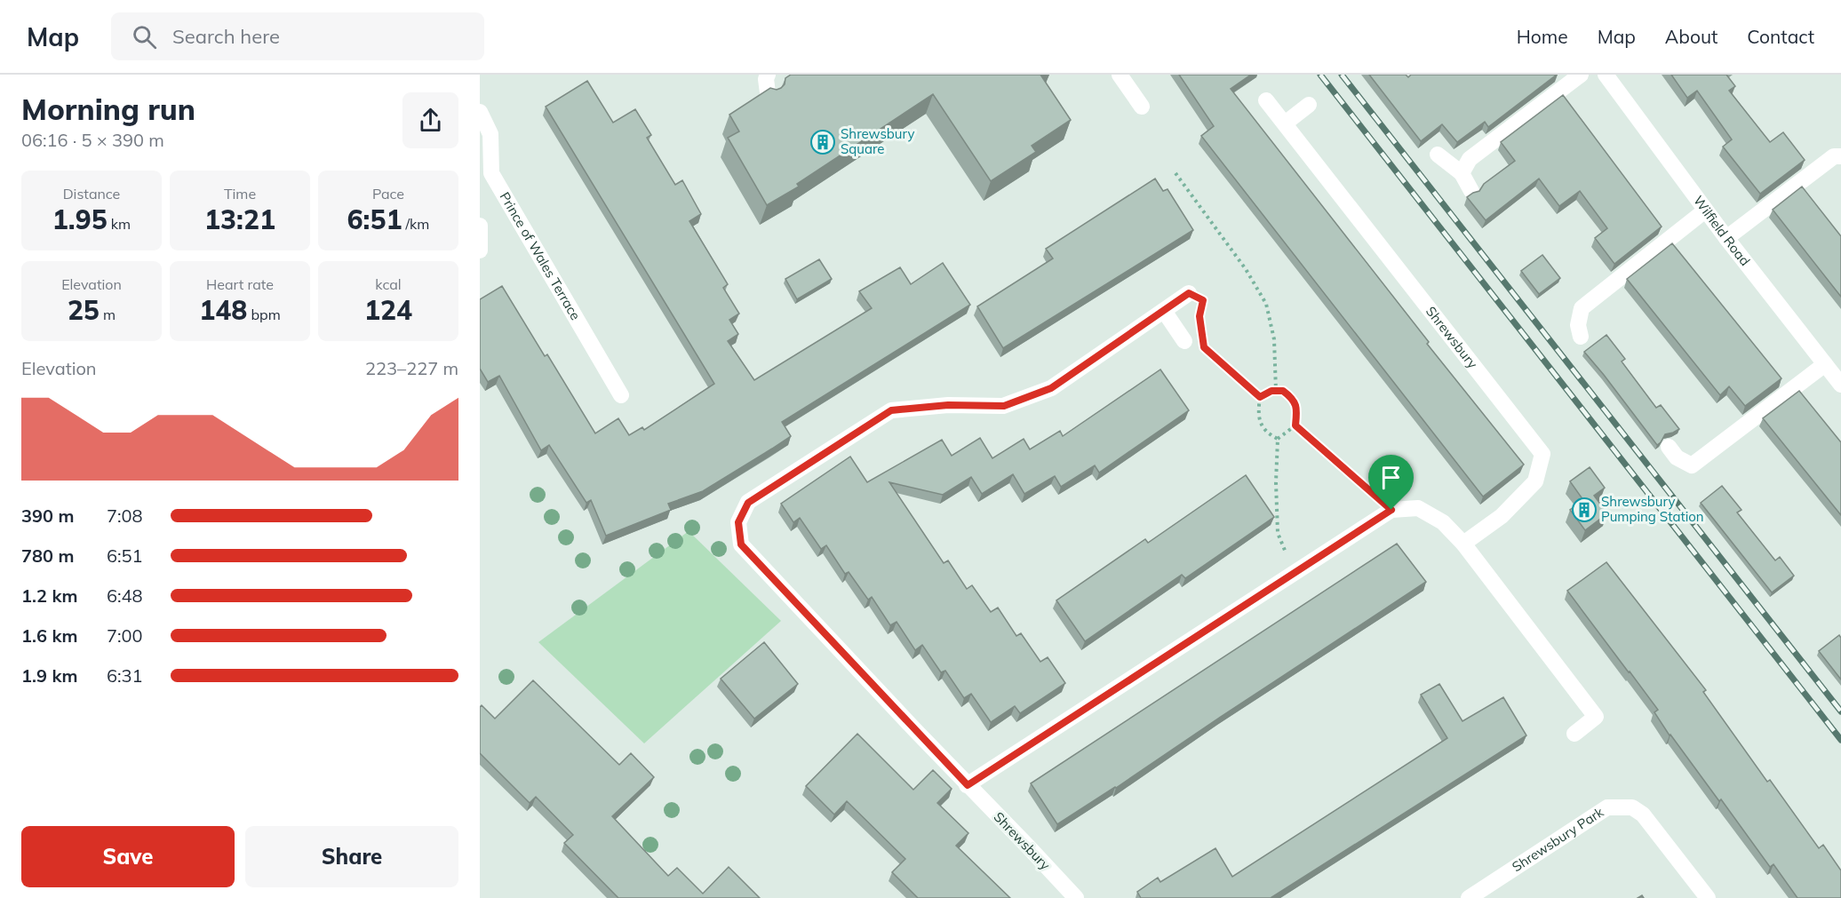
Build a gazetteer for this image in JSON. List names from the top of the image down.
{
  "streets": {
    "street": [
      "Wilfield Road",
      "Prince of Wales Terrace",
      "Shrewsbury",
      "Shrewsbury Park"
    ]
  },
  "places": {
    "building": ["Shrewsbury Square", "Shrewsbury Pumping Station"]
  },
  "page": {
    "header": "Map",
    "search": "Search here",
    "nav": [
      "Home",
      "Map",
      "About",
      "Contact"
    ],
    "heading": ["Morning run", "06:16 · 5 × 390 m"],
    "stats": [
      ["Distance", "1.95 km"],
      ["Time", "13:21"],
      ["Pace", "6:51 /km"],
      ["Elevation", "25 m"],
      ["Heart rate", "148 bpm"],
      ["kcal", "124"]
    ],
    "chart": ["Elevation", "223–227 m"],
    "list": [
      {
        "name": "390 m",
        "note": "7:08"
      },
      {
        "name": "780 m",
        "note": "6:51"
      },
      {
        "name": "1.2 km",
        "note": "6:48"
      },
      {
        "name": "1.6 km",
        "note": "7:00"
      },
      {
        "name": "1.9 km",
        "note": "6:31"
      }
    ],
    "buttons": ["Save", "Share"]
  }
}
